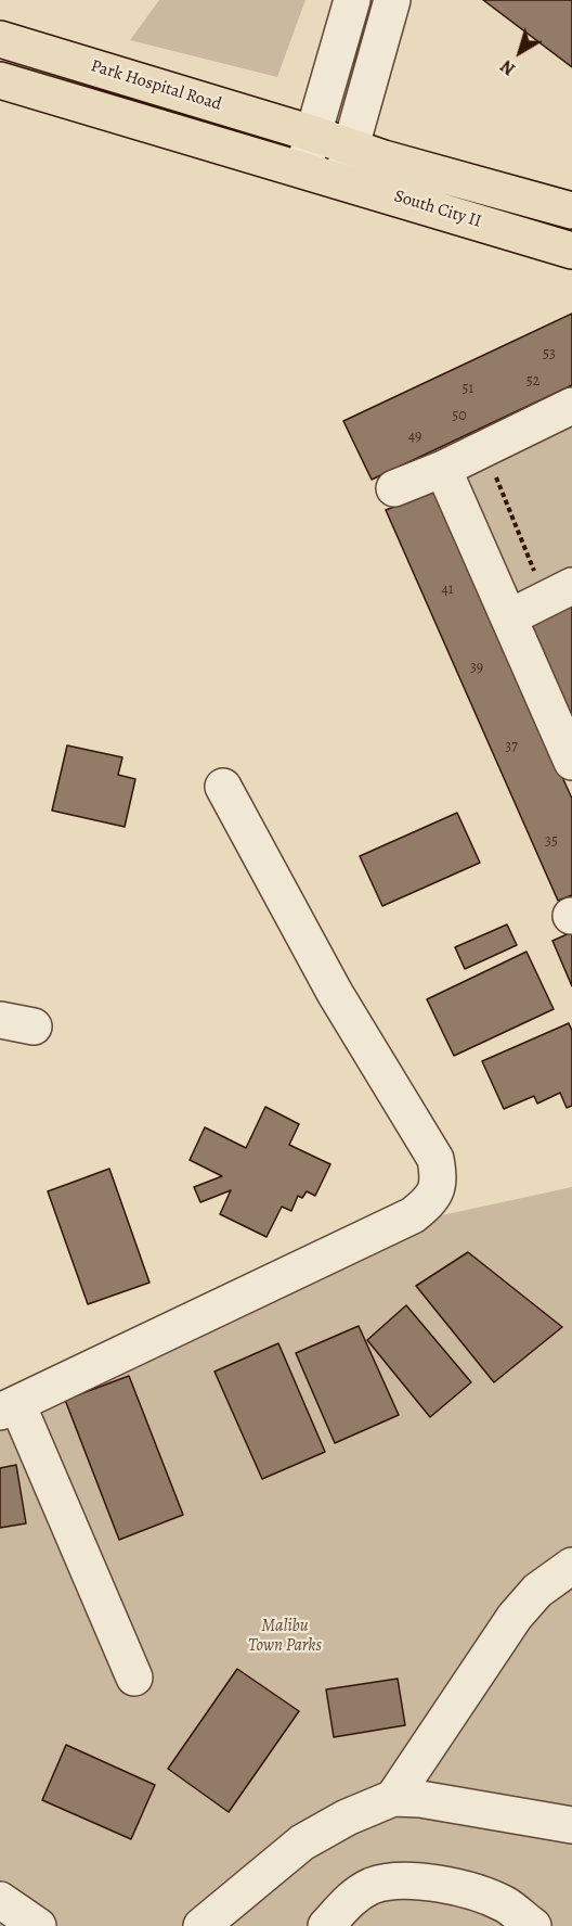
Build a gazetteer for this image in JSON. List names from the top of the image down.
{
  "streets": {
    "main road": ["Park Hospital Road", "South City II"]
  },
  "crossings": [
    ["Park Hospital Road", "South City II"]
  ],
  "parks": ["Malibu Town Parks"],
  "house_numbers": [
    "53",
    "52",
    "51",
    "50",
    "49",
    "41",
    "39",
    "37",
    "35"
  ],
  "north": "bottom left"
}
